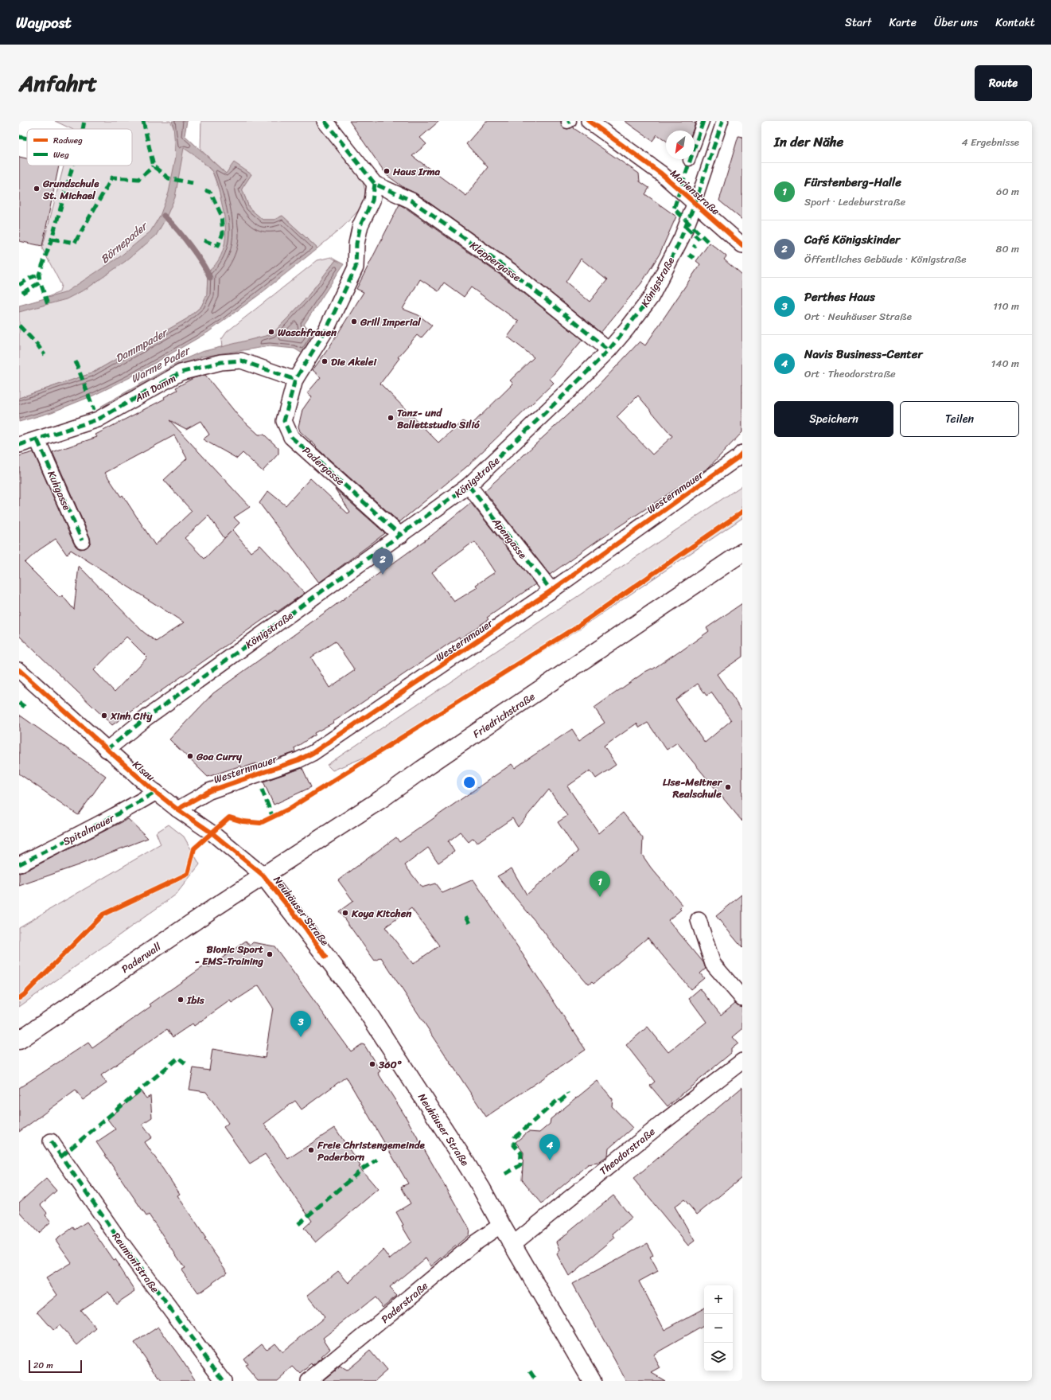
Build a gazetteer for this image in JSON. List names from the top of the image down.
{
  "streets": {
    "main road": ["Friedrichstraße", "Neuhäuser Straße", "Paderwall"],
    "street": [
      "Marienstraße",
      "Kleppergasse",
      "Königstraße",
      "Am Damm",
      "Padergasse",
      "Kuhgasse",
      "Westernmauer",
      "Apengasse",
      "Kisau",
      "Spitalmauer",
      "Theodorstraße",
      "Reumontstraße",
      "Paderstraße"
    ]
  },
  "crossings": [
    ["Marienstraße", "Königstraße"],
    ["Kleppergasse", "Königstraße"],
    ["Kleppergasse", "Padergasse"],
    ["Königstraße", "Padergasse"],
    ["Königstraße", "Apengasse"],
    ["Königstraße", "Kisau"],
    ["Am Damm", "Padergasse"],
    ["Am Damm", "Kuhgasse"],
    ["Westernmauer", "Apengasse"],
    ["Westernmauer", "Kisau"],
    ["Friedrichstraße", "Kisau"],
    ["Friedrichstraße", "Neuhäuser Straße"],
    ["Friedrichstraße", "Paderwall"],
    ["Kisau", "Spitalmauer"],
    ["Kisau", "Neuhäuser Straße"],
    ["Kisau", "Paderwall"],
    ["Neuhäuser Straße", "Paderwall"],
    ["Neuhäuser Straße", "Theodorstraße"],
    ["Neuhäuser Straße", "Paderstraße"]
  ],
  "water": ["Börnepader", "Dammpader", "Warme Pader"],
  "places": [
    "Haus Irma",
    "Grundschule St. Michael",
    "Grill Imperial",
    "Waschfrauen",
    "Die Akelei",
    "Tanz- und Ballettstudio Silió",
    "Xinh City",
    "Goa Curry",
    "Lise-Meitner Realschule",
    "Koya Kitchen",
    "Bionic Sport - EMS-Training",
    "Ibis",
    "360°",
    "Freie Christengemeinde Paderborn"
  ],
  "legend": ["Radweg", "Weg"],
  "scale_bar": "20 m",
  "north": "bottom left",
  "page": {
    "header": "Waypost",
    "nav": [
      "Start",
      "Karte",
      "Über uns",
      "Kontakt"
    ],
    "title": "Anfahrt",
    "buttons": [
      "Route",
      ["Speichern", "Teilen"]
    ],
    "heading": ["In der Nähe", "4 Ergebnisse"],
    "list": [
      {
        "mark": "1",
        "name": "Fürstenberg-Halle",
        "note": "Sport · Ledeburstraße",
        "value": "60 m"
      },
      {
        "mark": "2",
        "name": "Café Königskinder",
        "note": "Öffentliches Gebäude · Königstraße",
        "value": "80 m"
      },
      {
        "mark": "3",
        "name": "Perthes Haus",
        "note": "Ort · Neuhäuser Straße",
        "value": "110 m"
      },
      {
        "mark": "4",
        "name": "Navis Business-Center",
        "note": "Ort · Theodorstraße",
        "value": "140 m"
      }
    ],
    "pins": [
      "2",
      "1",
      "3",
      "4"
    ],
    "map_buttons": ["+", "−"],
    "scale": "20 m"
  }
}
